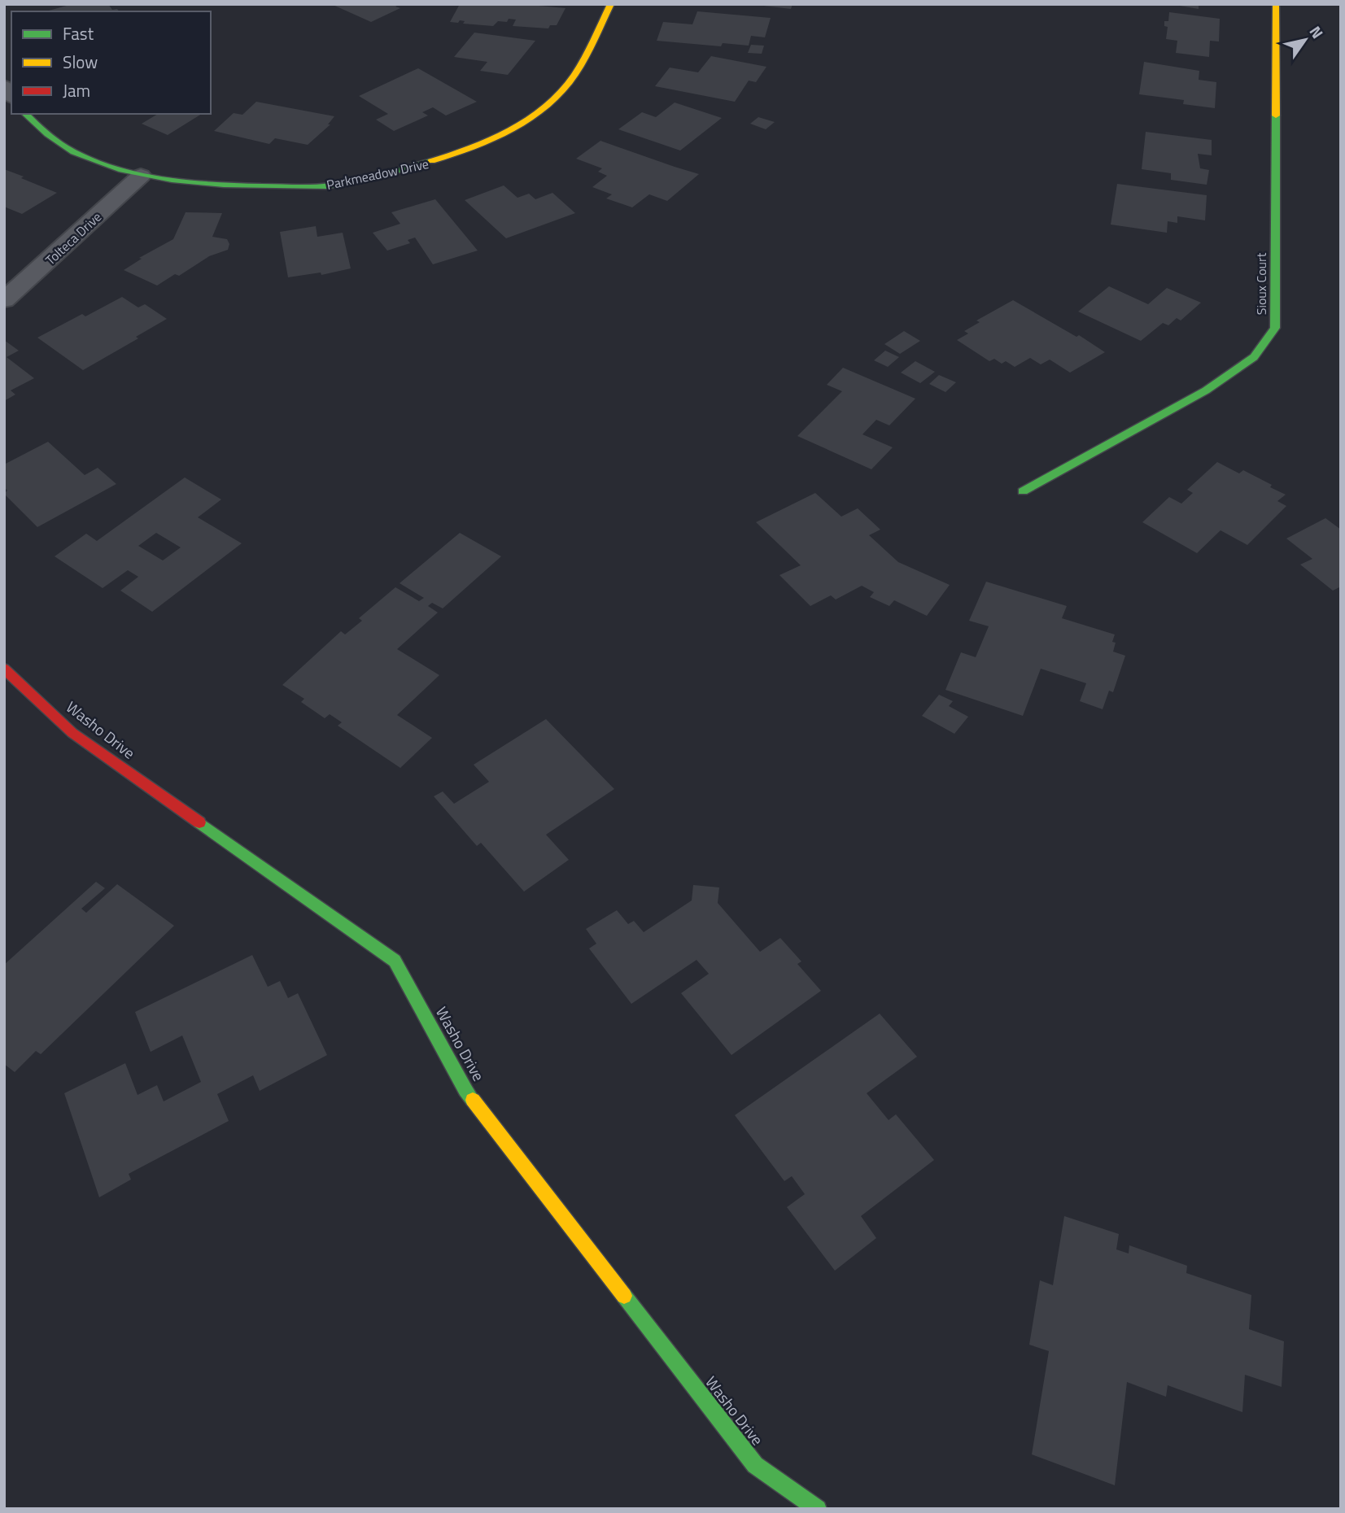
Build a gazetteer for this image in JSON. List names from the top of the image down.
{
  "streets": {
    "street": [
      "Parkmeadow Drive",
      "Tolteca Drive",
      "Sioux Court",
      "Washo Drive"
    ]
  },
  "crossings": [
    ["Parkmeadow Drive", "Tolteca Drive"]
  ],
  "legend": ["Fast", "Slow", "Jam"],
  "north": "top right"
}
